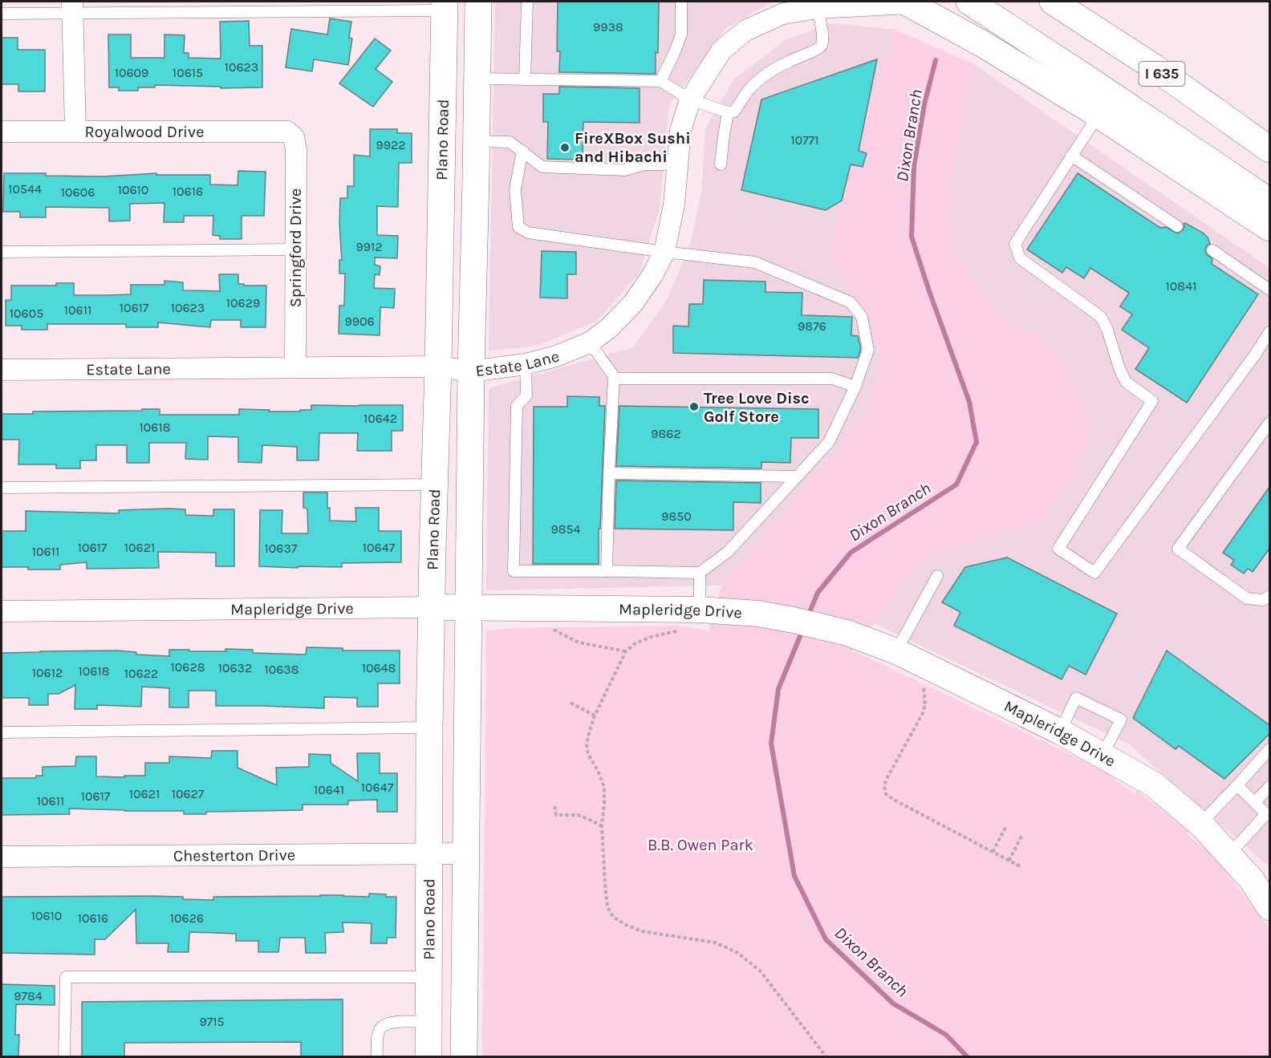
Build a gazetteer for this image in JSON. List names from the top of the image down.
{
  "streets": {
    "main road": ["I 635", "Plano Road"],
    "street": [
      "Royalwood Drive",
      "Springford Drive",
      "Estate Lane",
      "Mapleridge Drive",
      "Chesterton Drive"
    ]
  },
  "crossings": [
    ["Royalwood Drive", "Springford Drive"],
    ["Plano Road", "Estate Lane"],
    ["Plano Road", "Mapleridge Drive"],
    ["Plano Road", "Chesterton Drive"],
    ["Springford Drive", "Estate Lane"]
  ],
  "water": ["Dixon Branch"],
  "parks": ["B.B. Owen Park"],
  "places": ["FireXBox Sushi and Hibachi", "Tree Love Disc Golf Store"],
  "house_numbers": [
    "9938",
    "10623",
    "10609",
    "10615",
    "10771",
    "9922",
    "10544",
    "10610",
    "10616",
    "10606",
    "9912",
    "10841",
    "10629",
    "10617",
    "10623",
    "10611",
    "10605",
    "9906",
    "9876",
    "10642",
    "10618",
    "9862",
    "9850",
    "9854",
    "10617",
    "10621",
    "10647",
    "10637",
    "10611",
    "10628",
    "10632",
    "10648",
    "10638",
    "10618",
    "10612",
    "10622",
    "10647",
    "10641",
    "10621",
    "10627",
    "10617",
    "10611",
    "10610",
    "10616",
    "10626",
    "9784",
    "9715"
  ]
}
